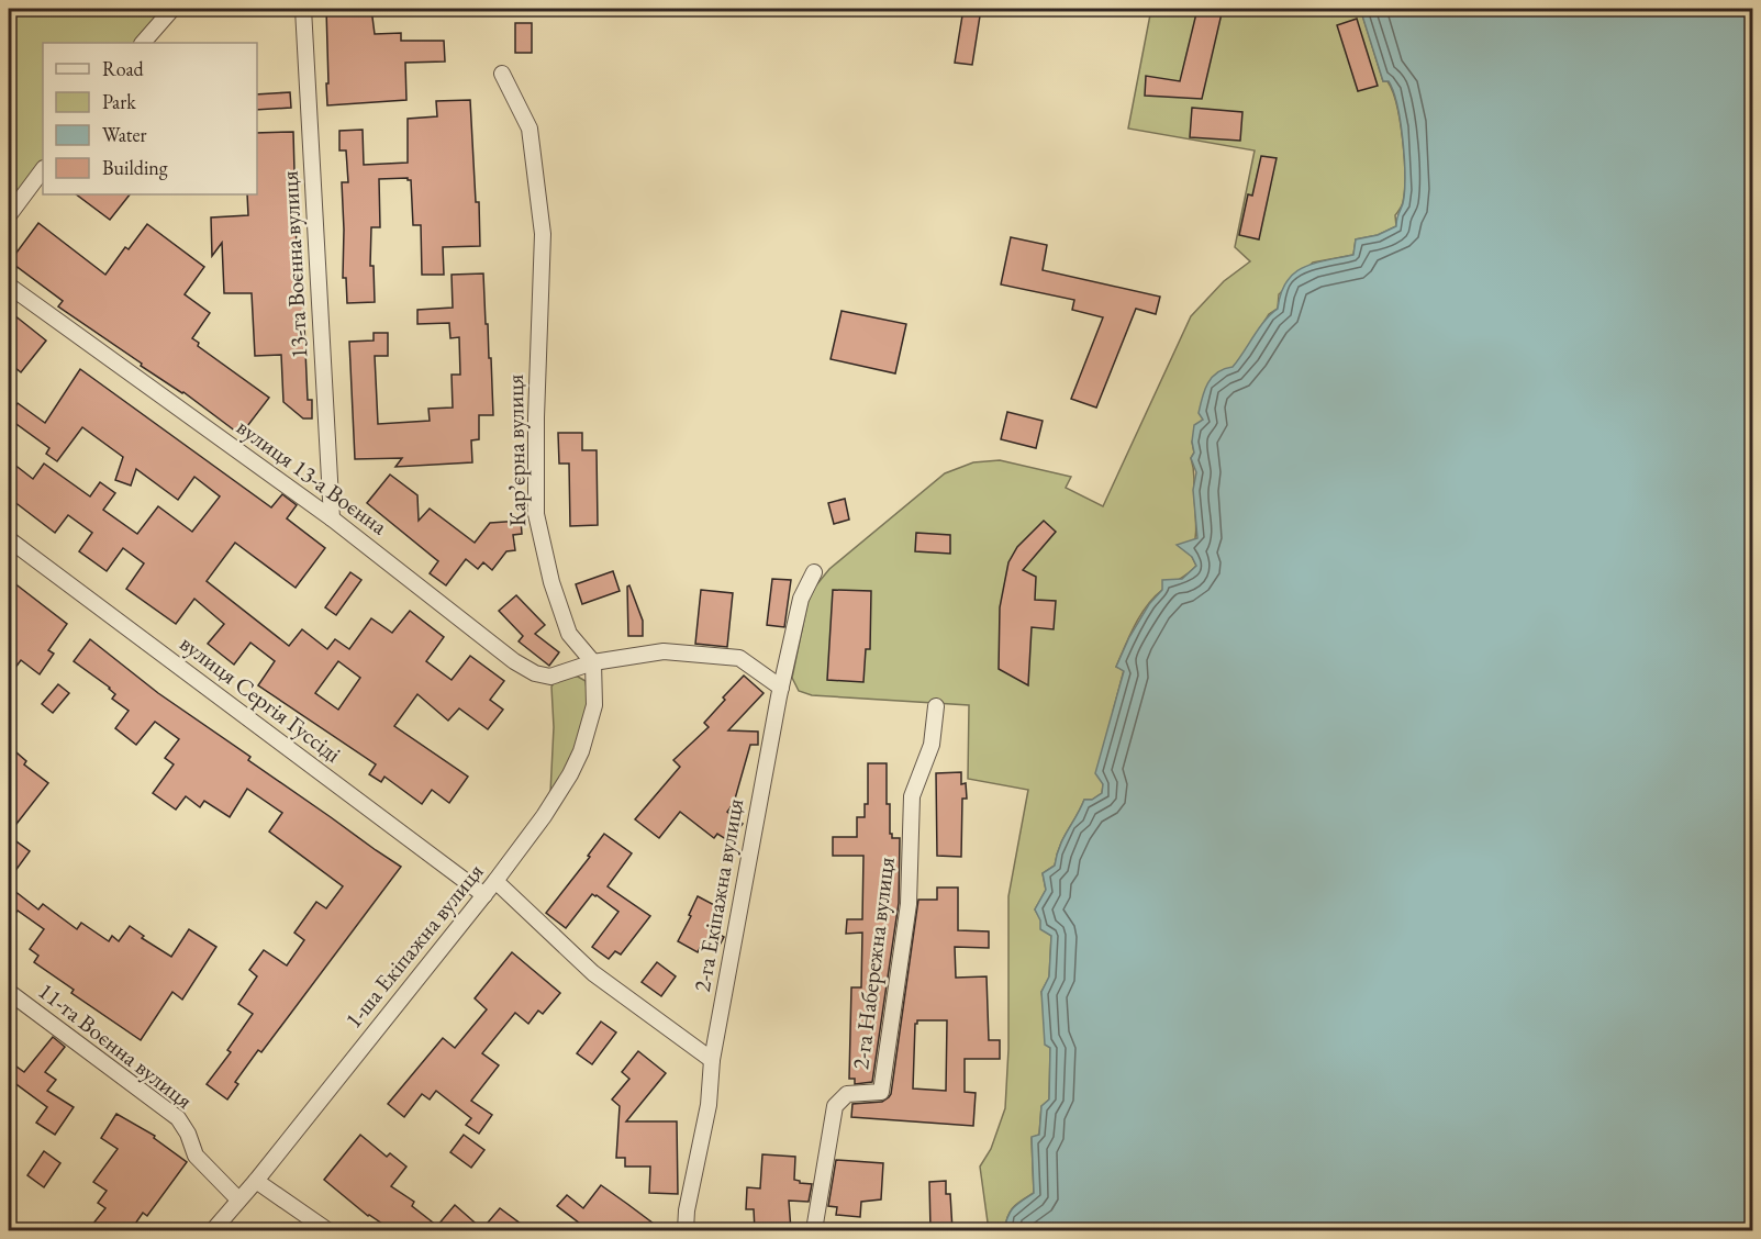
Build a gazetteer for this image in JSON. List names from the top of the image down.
{
  "streets": {
    "street": [
      "13-та Воєнна вулиця",
      "Карʼєрна вулиця",
      "вулиця 13-а Воєнна",
      "вулиця Сергія Гуссіді",
      "2-га Екіпажна вулиця",
      "1-ша Екіпажна вулиця",
      "2-га Набережна вулиця",
      "11-та Воєнна вулиця"
    ]
  },
  "crossings": [
    ["13-та Воєнна вулиця", "вулиця 13-а Воєнна"],
    ["Карʼєрна вулиця", "вулиця 13-а Воєнна"],
    ["Карʼєрна вулиця", "1-ша Екіпажна вулиця"],
    ["вулиця 13-а Воєнна", "1-ша Екіпажна вулиця"],
    ["вулиця Сергія Гуссіді", "1-ша Екіпажна вулиця"],
    ["1-ша Екіпажна вулиця", "11-та Воєнна вулиця"]
  ],
  "legend": [
    "Road",
    "Park",
    "Water",
    "Building"
  ]
}
